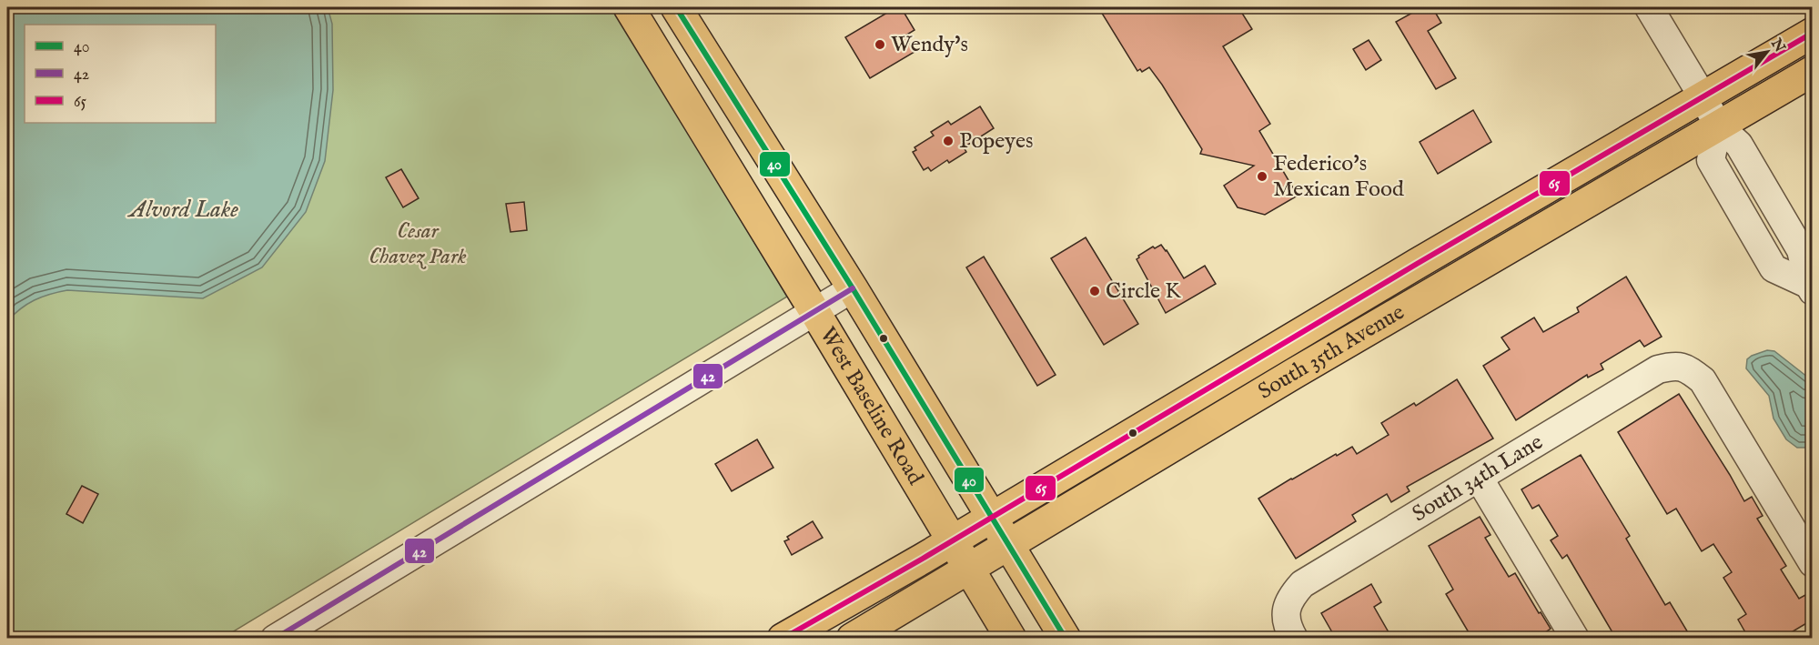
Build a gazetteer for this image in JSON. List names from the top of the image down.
{
  "streets": {
    "main road": ["South 35th Avenue", "West Baseline Road"],
    "street": ["South 34th Lane"]
  },
  "crossings": [
    ["South 35th Avenue", "West Baseline Road"]
  ],
  "water": ["Alvord Lake"],
  "parks": ["Cesar Chavez Park"],
  "places": [
    "Wendy's",
    "Popeyes",
    "Federico's Mexican Food",
    "Circle K"
  ],
  "lines": ["transit line 40", "transit line 65", "transit line 42"],
  "legend": ["40", "42", "65"],
  "north": "top right"
}
